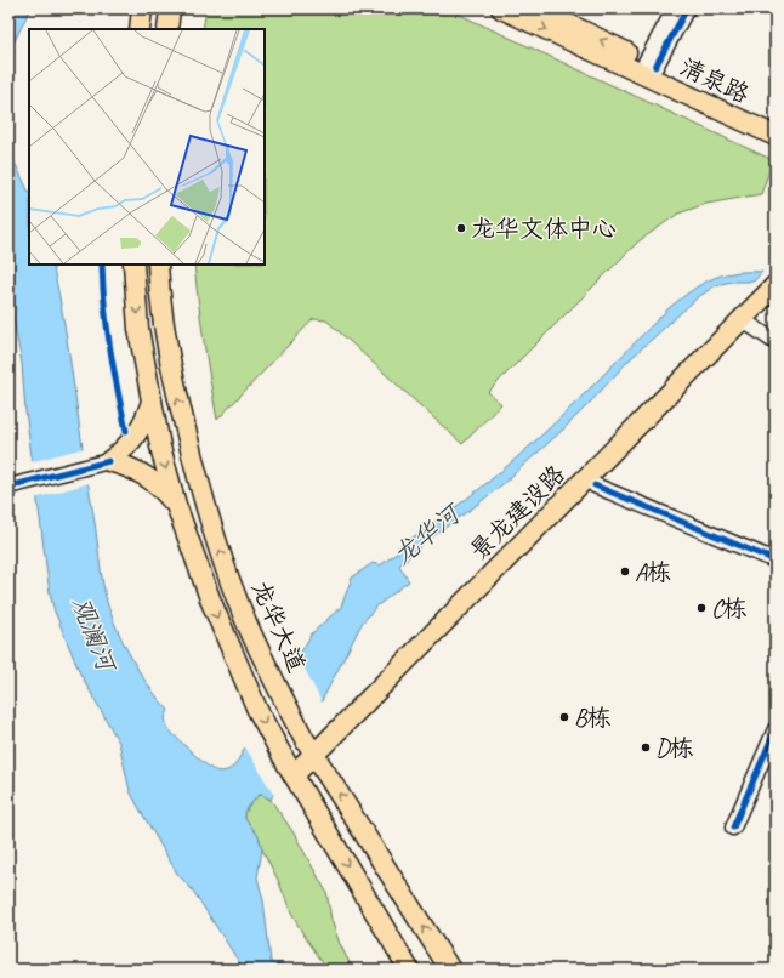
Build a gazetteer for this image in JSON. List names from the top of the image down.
{
  "streets": {
    "main road": ["清泉路", "景龙建设路", "龙华大道"]
  },
  "crossings": [
    ["景龙建设路", "龙华大道"]
  ],
  "water": ["龙华河", "观澜河"],
  "places": [
    "龙华文体中心",
    "A栋",
    "C栋",
    "B栋",
    "D栋"
  ]
}
